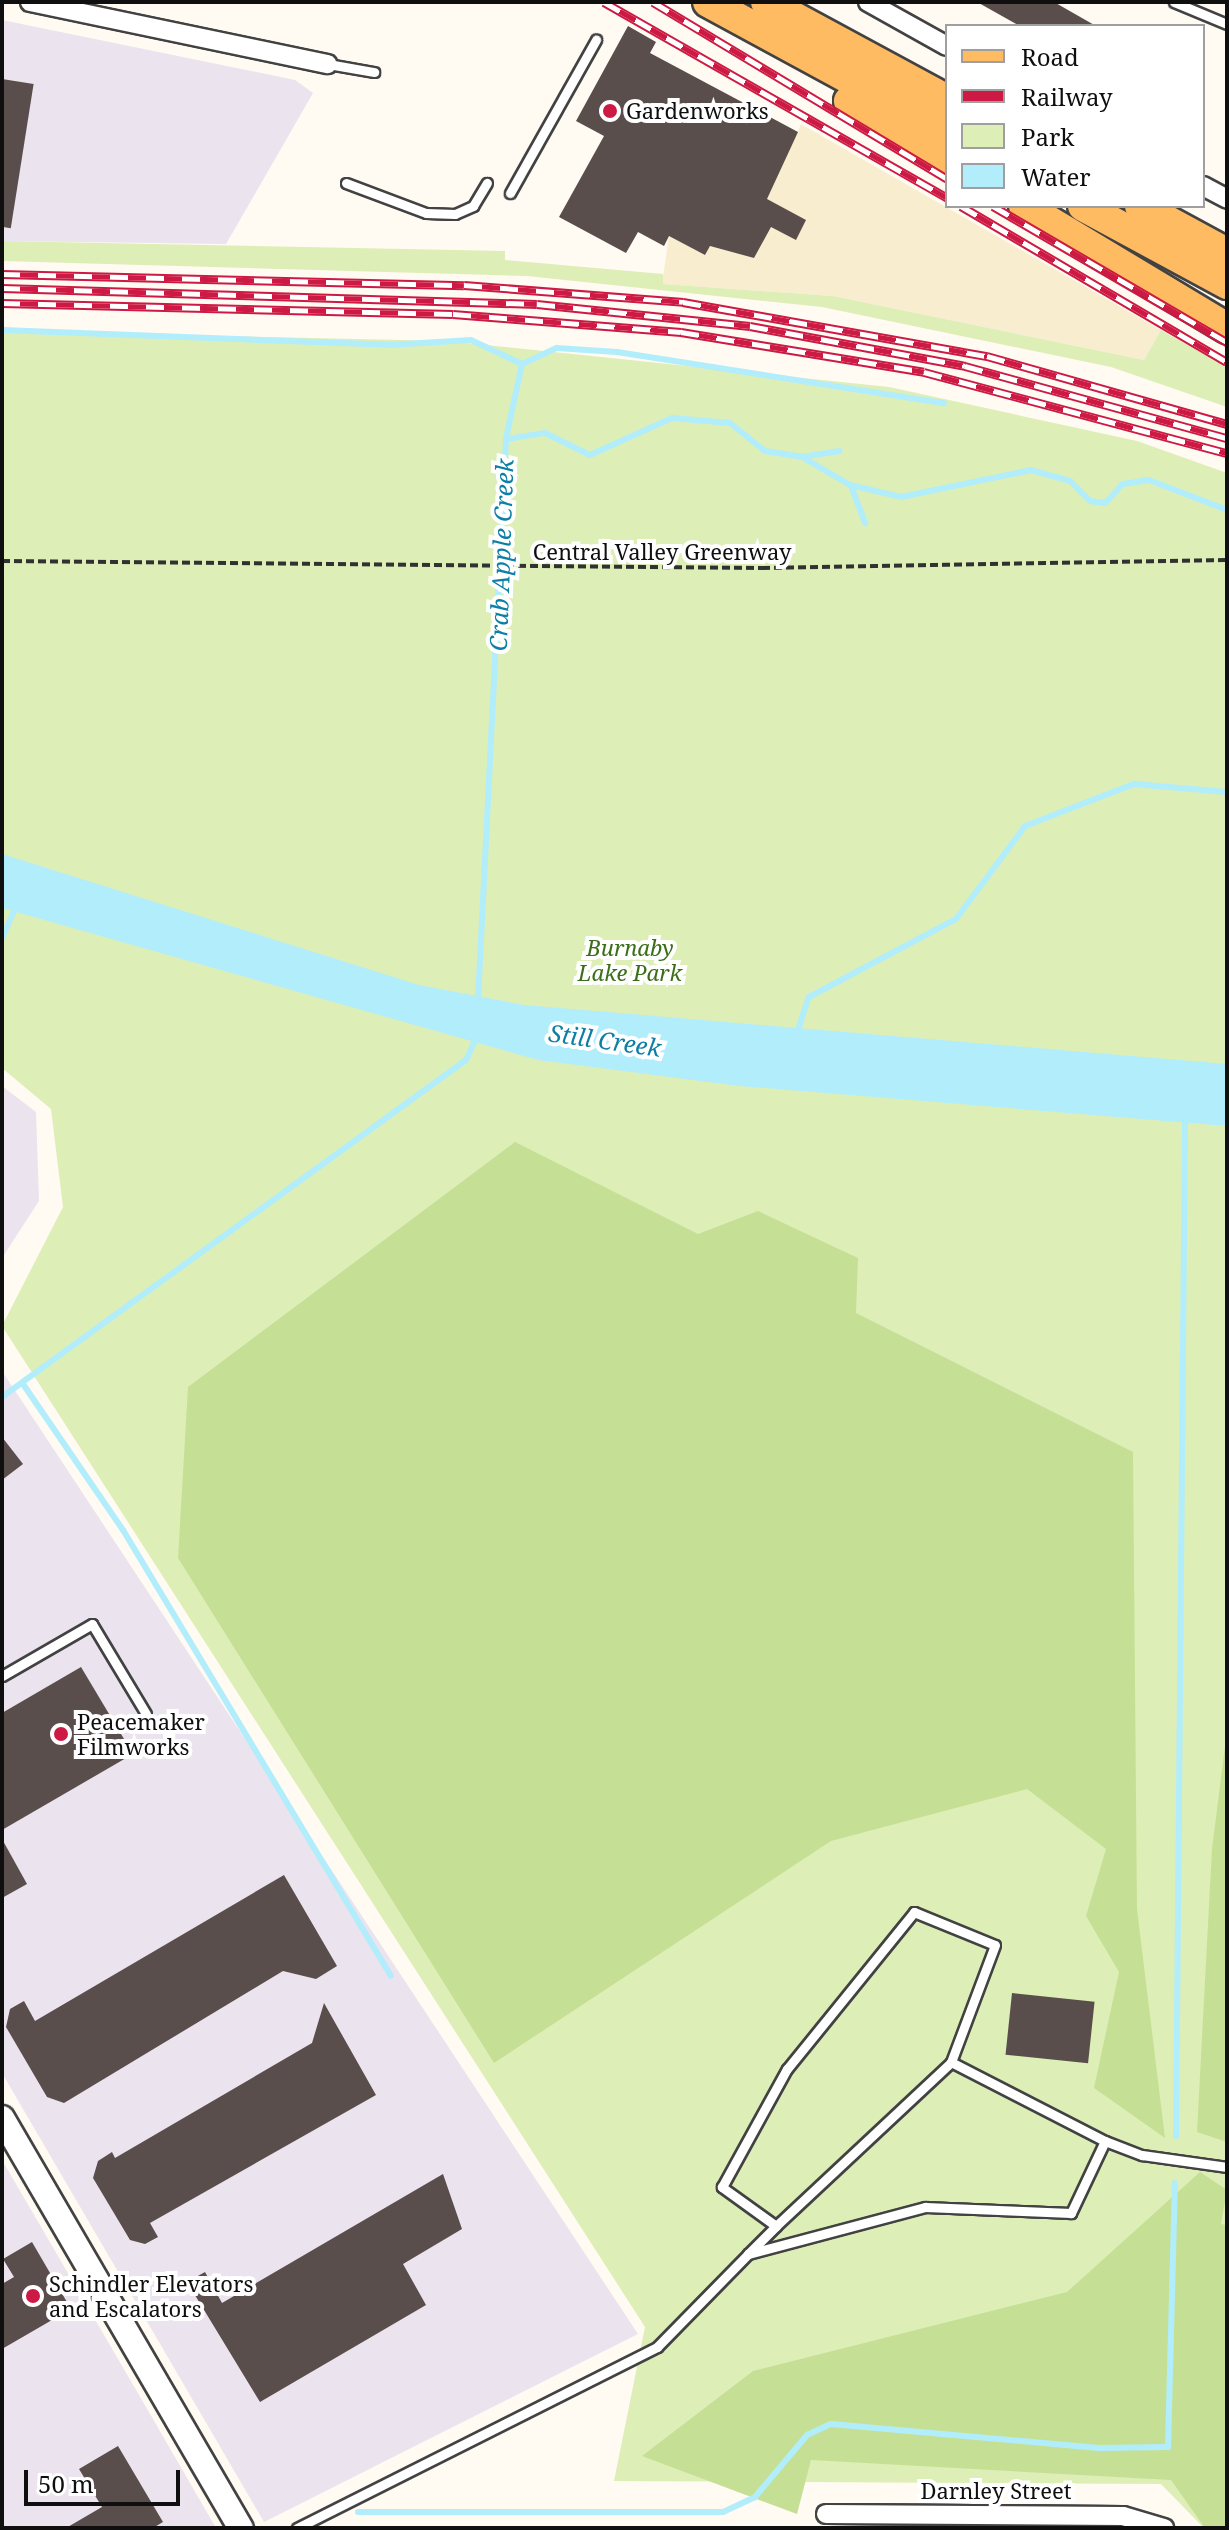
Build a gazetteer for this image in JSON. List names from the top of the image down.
{
  "streets": {
    "street": ["Darnley Street"],
    "path": ["Central Valley Greenway"]
  },
  "water": ["Crab Apple Creek", "Still Creek"],
  "parks": ["Burnaby Lake Park"],
  "places": ["Gardenworks", "Peacemaker Filmworks", "Schindler Elevators and Escalators"],
  "legend": [
    "Road",
    "Railway",
    "Park",
    "Water"
  ],
  "scale_bar": "50 m"
}
